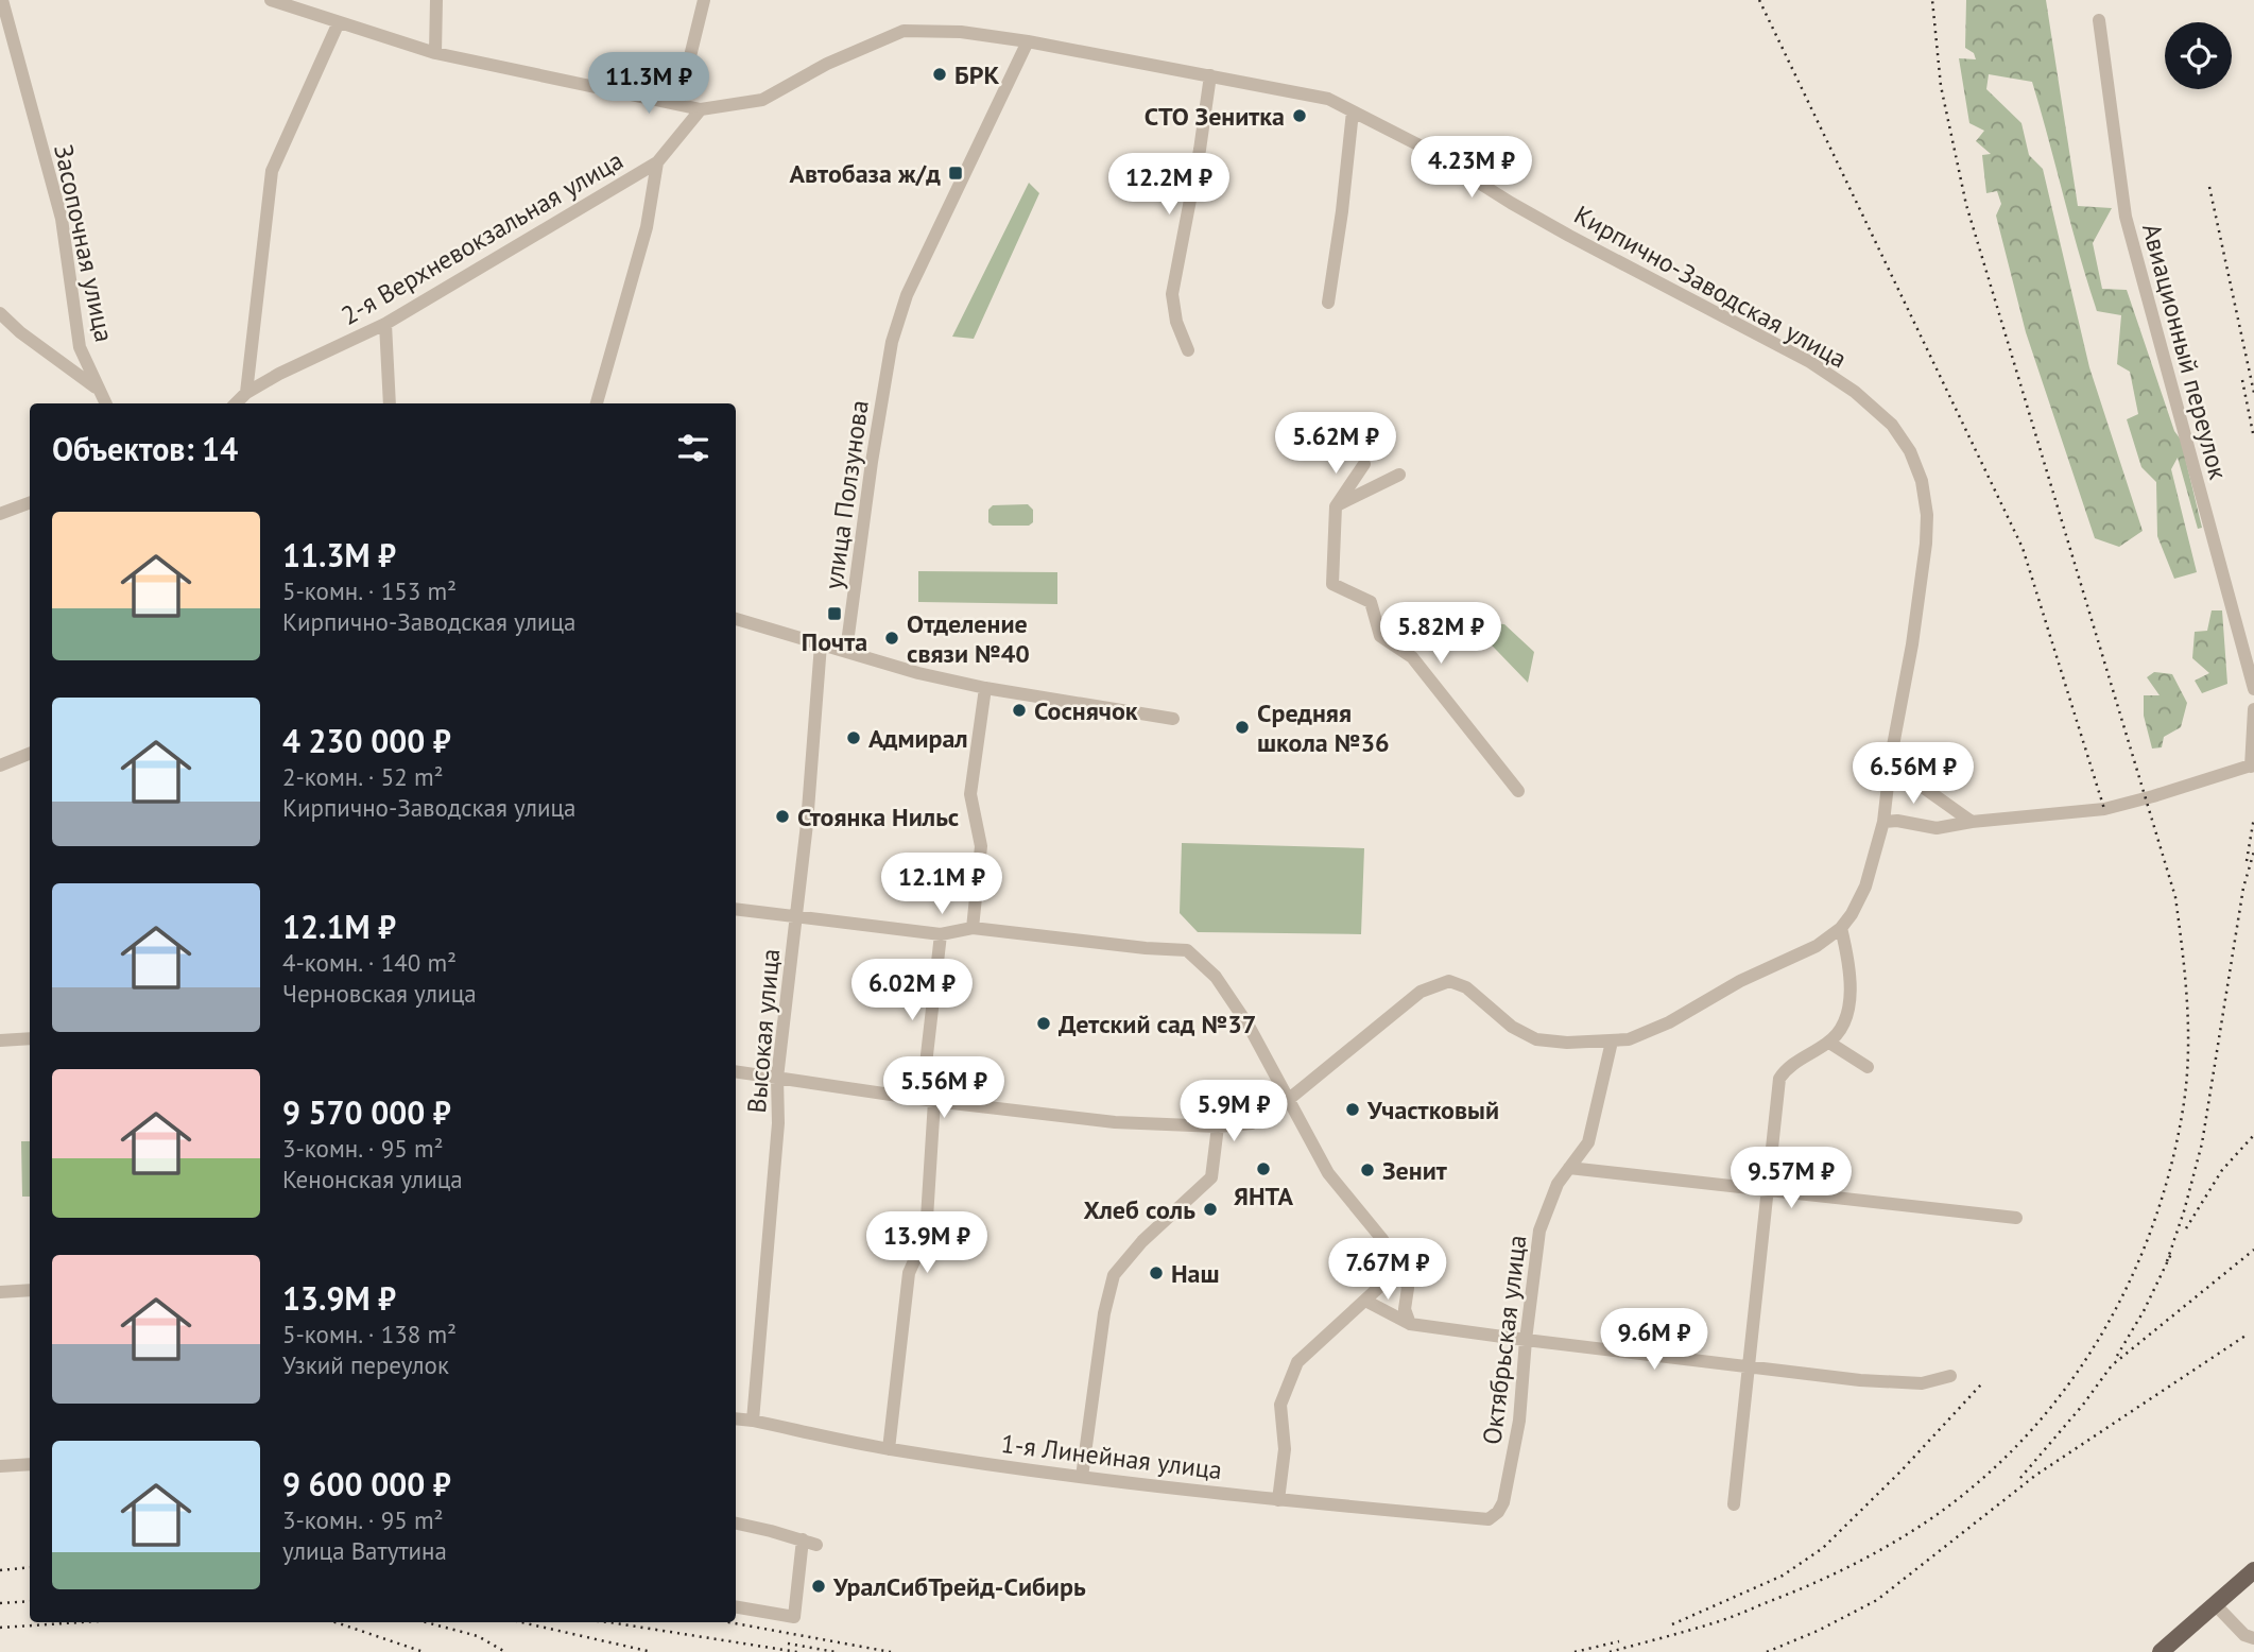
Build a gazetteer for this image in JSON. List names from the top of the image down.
{
  "streets": {
    "street": [
      "2-я Верхневокзальная улица",
      "Засопочная улица",
      "Кирпично-Заводская улица",
      "Авиационный переулок",
      "улица Ползунова",
      "Высокая улица",
      "Октябрьская улица",
      "1-я Линейная улица"
    ]
  },
  "crossings": [
    ["2-я Верхневокзальная улица", "Кирпично-Заводская улица"],
    ["Кирпично-Заводская улица", "улица Ползунова"],
    ["Высокая улица", "1-я Линейная улица"],
    ["Октябрьская улица", "1-я Линейная улица"]
  ],
  "places": {
    "other": [
      "БРК",
      "СТО Зенитка",
      "Отделение связи №40",
      "Соснячок",
      "Средняя школа №36",
      "Адмирал",
      "Стоянка Нильс",
      "Детский сад №37",
      "Участковый",
      "ЯНТА",
      "Зенит",
      "Хлеб соль",
      "Наш",
      "УралСибТрейд-Сибирь"
    ],
    "transit": ["Автобаза ж/д", "Почта"]
  },
  "page": {
    "price": [
      "11.3M ₽",
      "4.23M ₽",
      "12.2M ₽",
      "5.62M ₽",
      "5.82M ₽",
      "6.56M ₽",
      "12.1M ₽",
      "6.02M ₽",
      "5.56M ₽",
      "5.9M ₽",
      "9.57M ₽",
      "13.9M ₽",
      "7.67M ₽",
      "9.6M ₽"
    ],
    "heading": "Объектов: 14",
    "list": [
      {
        "name": "11.3M ₽",
        "note": "5-комн. · 153 m² · Кирпично-Заводская улица"
      },
      {
        "name": "4 230 000 ₽",
        "note": "2-комн. · 52 m² · Кирпично-Заводская улица"
      },
      {
        "name": "12.1M ₽",
        "note": "4-комн. · 140 m² · Черновская улица"
      },
      {
        "name": "9 570 000 ₽",
        "note": "3-комн. · 95 m² · Кенонская улица"
      },
      {
        "name": "13.9M ₽",
        "note": "5-комн. · 138 m² · Узкий переулок"
      },
      {
        "name": "9 600 000 ₽",
        "note": "3-комн. · 95 m² · улица Ватутина"
      }
    ]
  }
}
